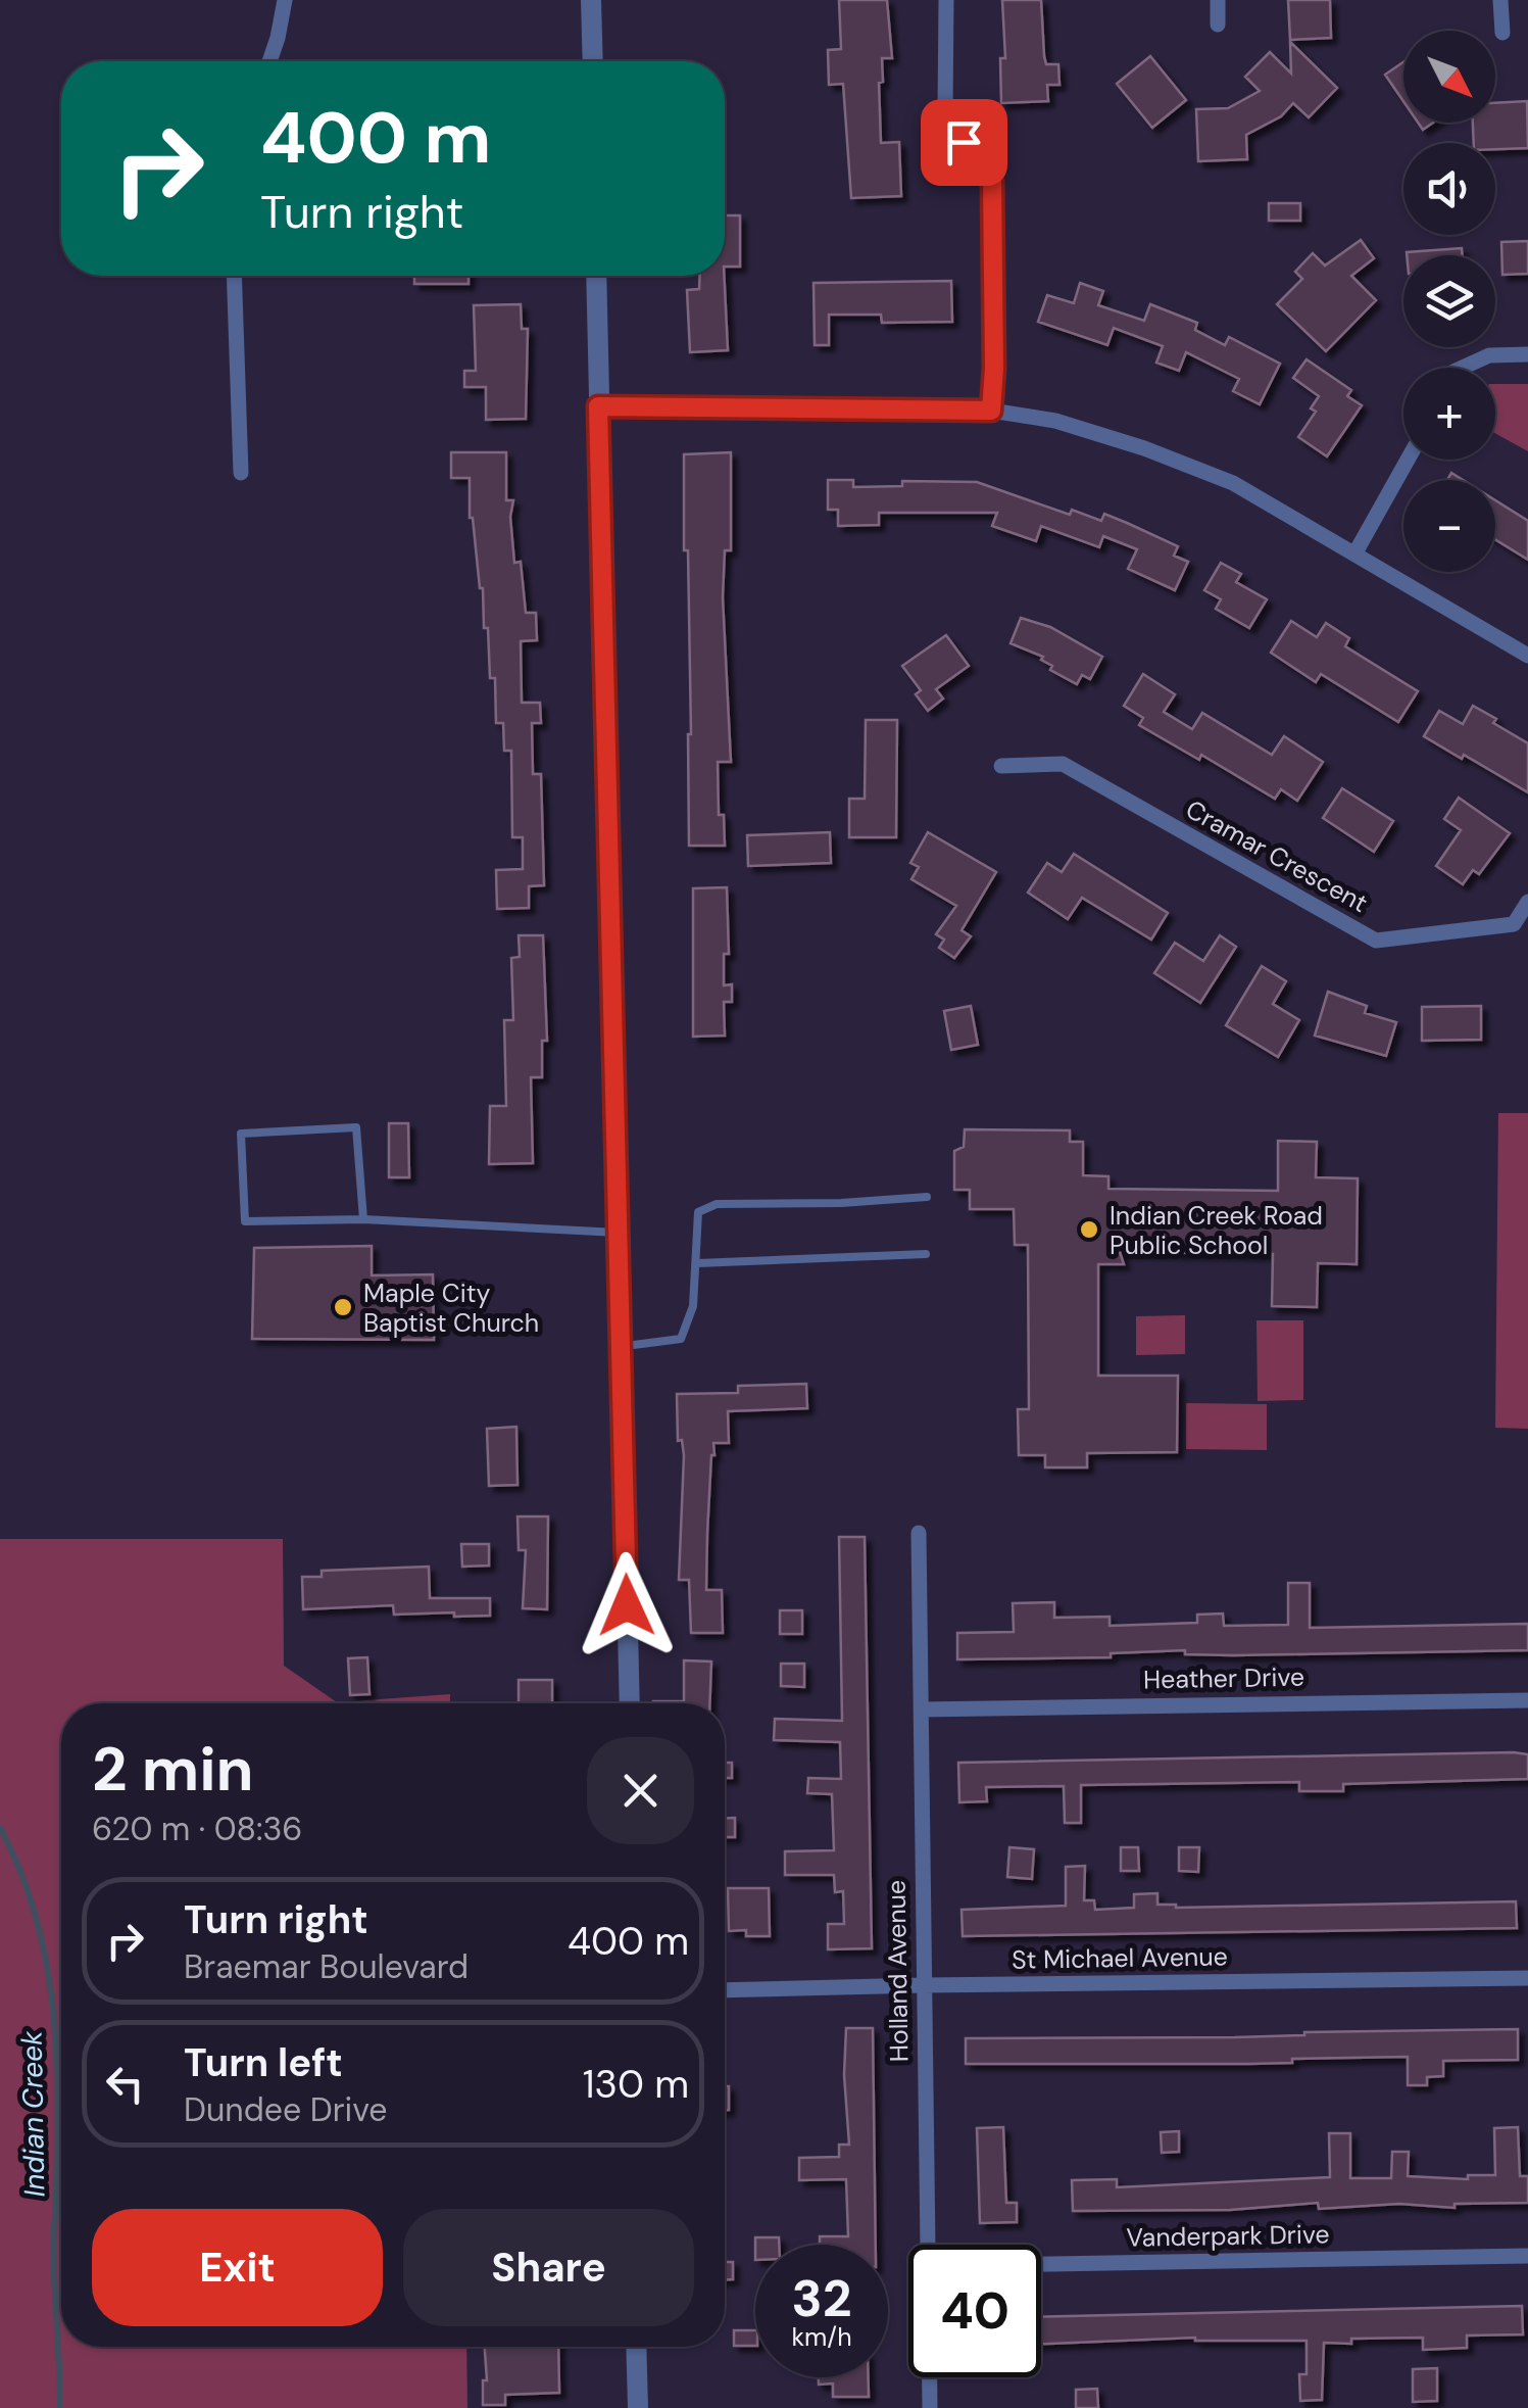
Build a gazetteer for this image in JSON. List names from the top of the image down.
{
  "streets": {
    "street": [
      "Cramar Crescent",
      "Heather Drive",
      "St Michael Avenue",
      "Holland Avenue",
      "Vanderpark Drive"
    ]
  },
  "crossings": [
    ["Heather Drive", "Holland Avenue"],
    ["St Michael Avenue", "Holland Avenue"]
  ],
  "water": ["Indian Creek"],
  "places": ["Indian Creek Road Public School", "Maple City Baptist Church"],
  "north": "bottom right",
  "page": {
    "map_buttons": ["+", "−"],
    "turn": ["400 m", "Turn right"],
    "heading": ["2 min", "620 m · 08:36"],
    "list": [
      {
        "name": "Turn right",
        "note": "Braemar Boulevard",
        "value": "400 m"
      },
      {
        "name": "Turn left",
        "note": "Dundee Drive",
        "value": "130 m"
      }
    ],
    "buttons": ["Exit", "Share"],
    "speed": "32 km/h",
    "limit": "40"
  }
}
